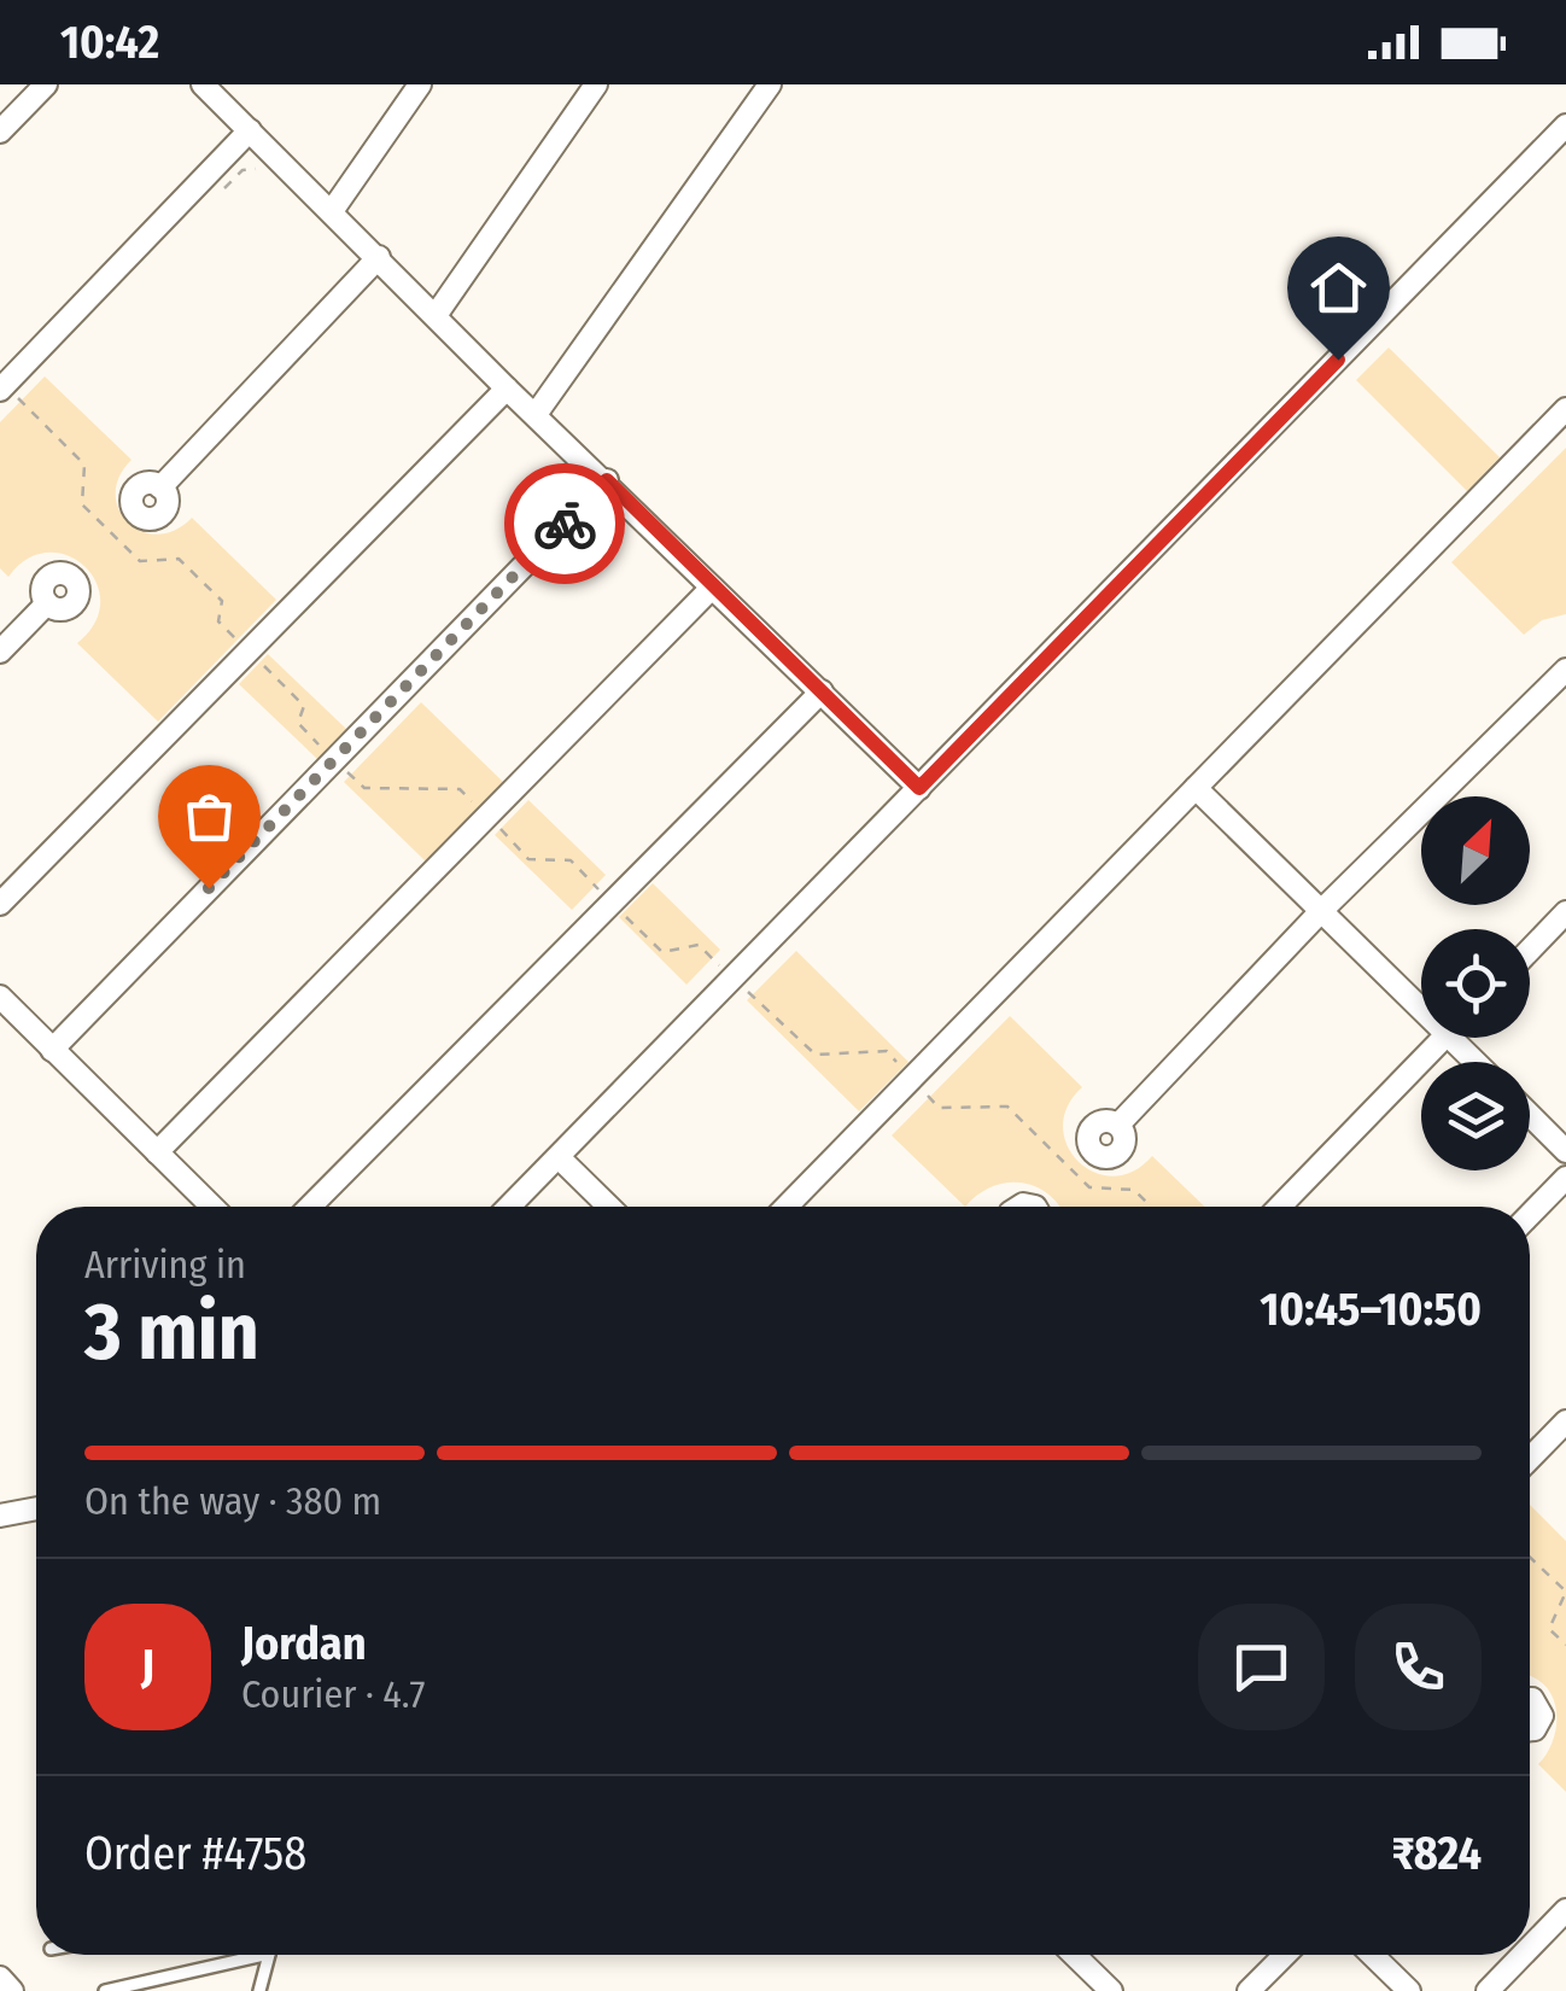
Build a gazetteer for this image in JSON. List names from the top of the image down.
{
  "north": "top right",
  "page": {
    "status": "10:42",
    "heading": ["3 min", "Arriving in", "10:45–10:50"],
    "panel": [
      "Jordan",
      "Courier · 4.7",
      "Order #4758",
      "₹824"
    ],
    "bar": "On the way · 380 m",
    "round": "J"
  }
}
